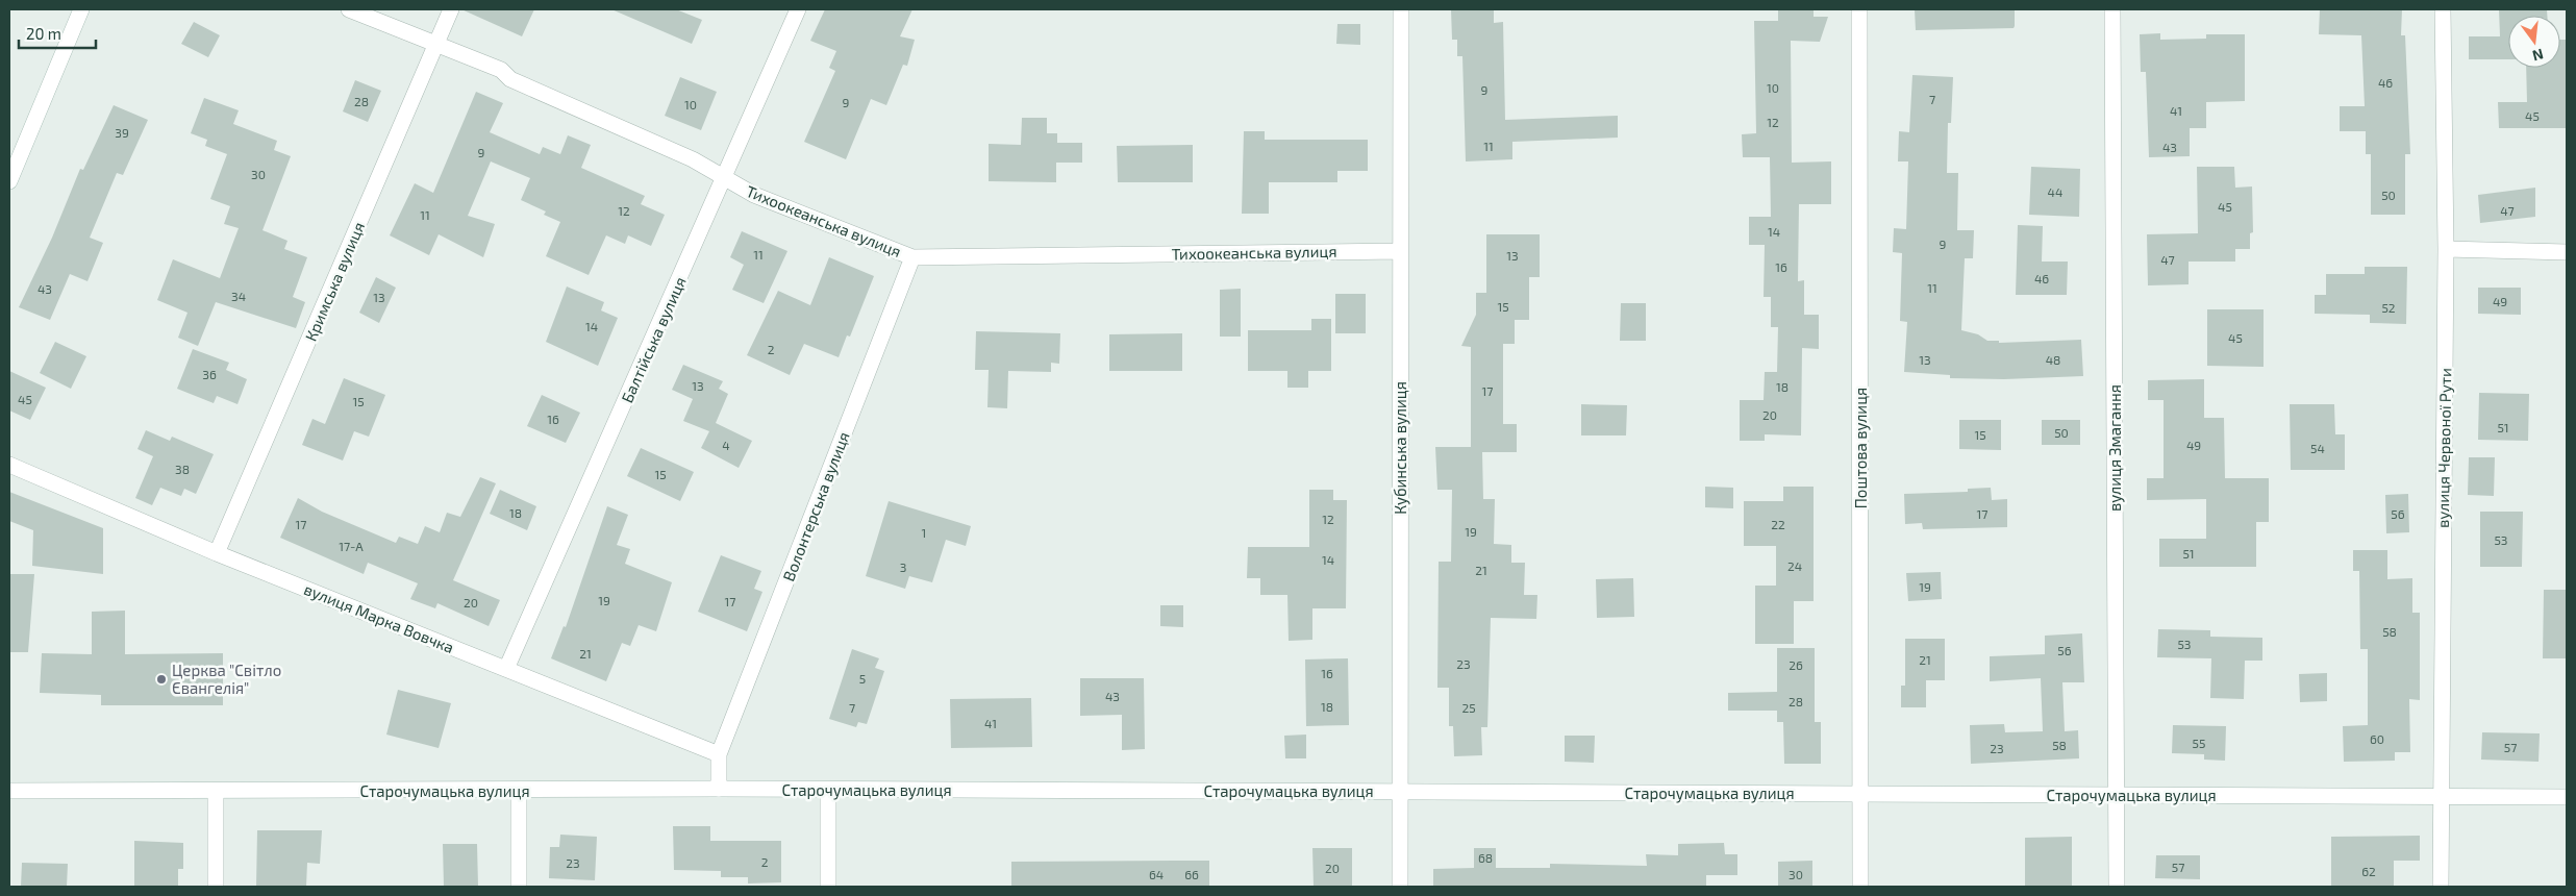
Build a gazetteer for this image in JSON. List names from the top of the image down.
{
  "streets": {
    "street": [
      "Тихоокеанська вулиця",
      "Кримська вулиця",
      "Балтійська вулиця",
      "Кубинська вулиця",
      "Поштова вулиця",
      "вулиця Змагання",
      "вулиця Червоної Рути",
      "Волонтерська вулиця",
      "вулиця Марка Вовчка",
      "Старочумацька вулиця"
    ]
  },
  "crossings": [
    ["Тихоокеанська вулиця", "Кримська вулиця"],
    ["Тихоокеанська вулиця", "Балтійська вулиця"],
    ["Тихоокеанська вулиця", "Кубинська вулиця"],
    ["Тихоокеанська вулиця", "Волонтерська вулиця"],
    ["Кримська вулиця", "вулиця Марка Вовчка"],
    ["Балтійська вулиця", "вулиця Марка Вовчка"],
    ["Кубинська вулиця", "Старочумацька вулиця"],
    ["Поштова вулиця", "Старочумацька вулиця"],
    ["вулиця Змагання", "Старочумацька вулиця"],
    ["вулиця Червоної Рути", "Старочумацька вулиця"],
    ["Волонтерська вулиця", "вулиця Марка Вовчка"]
  ],
  "places": ["Церква \"Світло Євангелія\""],
  "house_numbers": [
    "46",
    "10",
    "9",
    "7",
    "28",
    "9",
    "10",
    "41",
    "45",
    "12",
    "39",
    "11",
    "43",
    "9",
    "30",
    "44",
    "50",
    "45",
    "12",
    "47",
    "11",
    "14",
    "9",
    "11",
    "13",
    "47",
    "16",
    "46",
    "11",
    "43",
    "34",
    "13",
    "49",
    "15",
    "52",
    "14",
    "45",
    "2",
    "13",
    "48",
    "36",
    "13",
    "18",
    "17",
    "45",
    "15",
    "20",
    "16",
    "51",
    "50",
    "15",
    "4",
    "49",
    "54",
    "38",
    "15",
    "18",
    "17",
    "56",
    "12",
    "17",
    "22",
    "19",
    "1",
    "53",
    "17-А",
    "51",
    "14",
    "24",
    "3",
    "21",
    "19",
    "19",
    "17",
    "20",
    "58",
    "53",
    "56",
    "21",
    "21",
    "23",
    "26",
    "16",
    "5",
    "43",
    "28",
    "18",
    "7",
    "25",
    "41",
    "60",
    "55",
    "58",
    "57",
    "23",
    "68",
    "2",
    "23",
    "57",
    "20",
    "62",
    "64",
    "66",
    "30"
  ],
  "scale_bar": "20 m",
  "north": "bottom"
}
